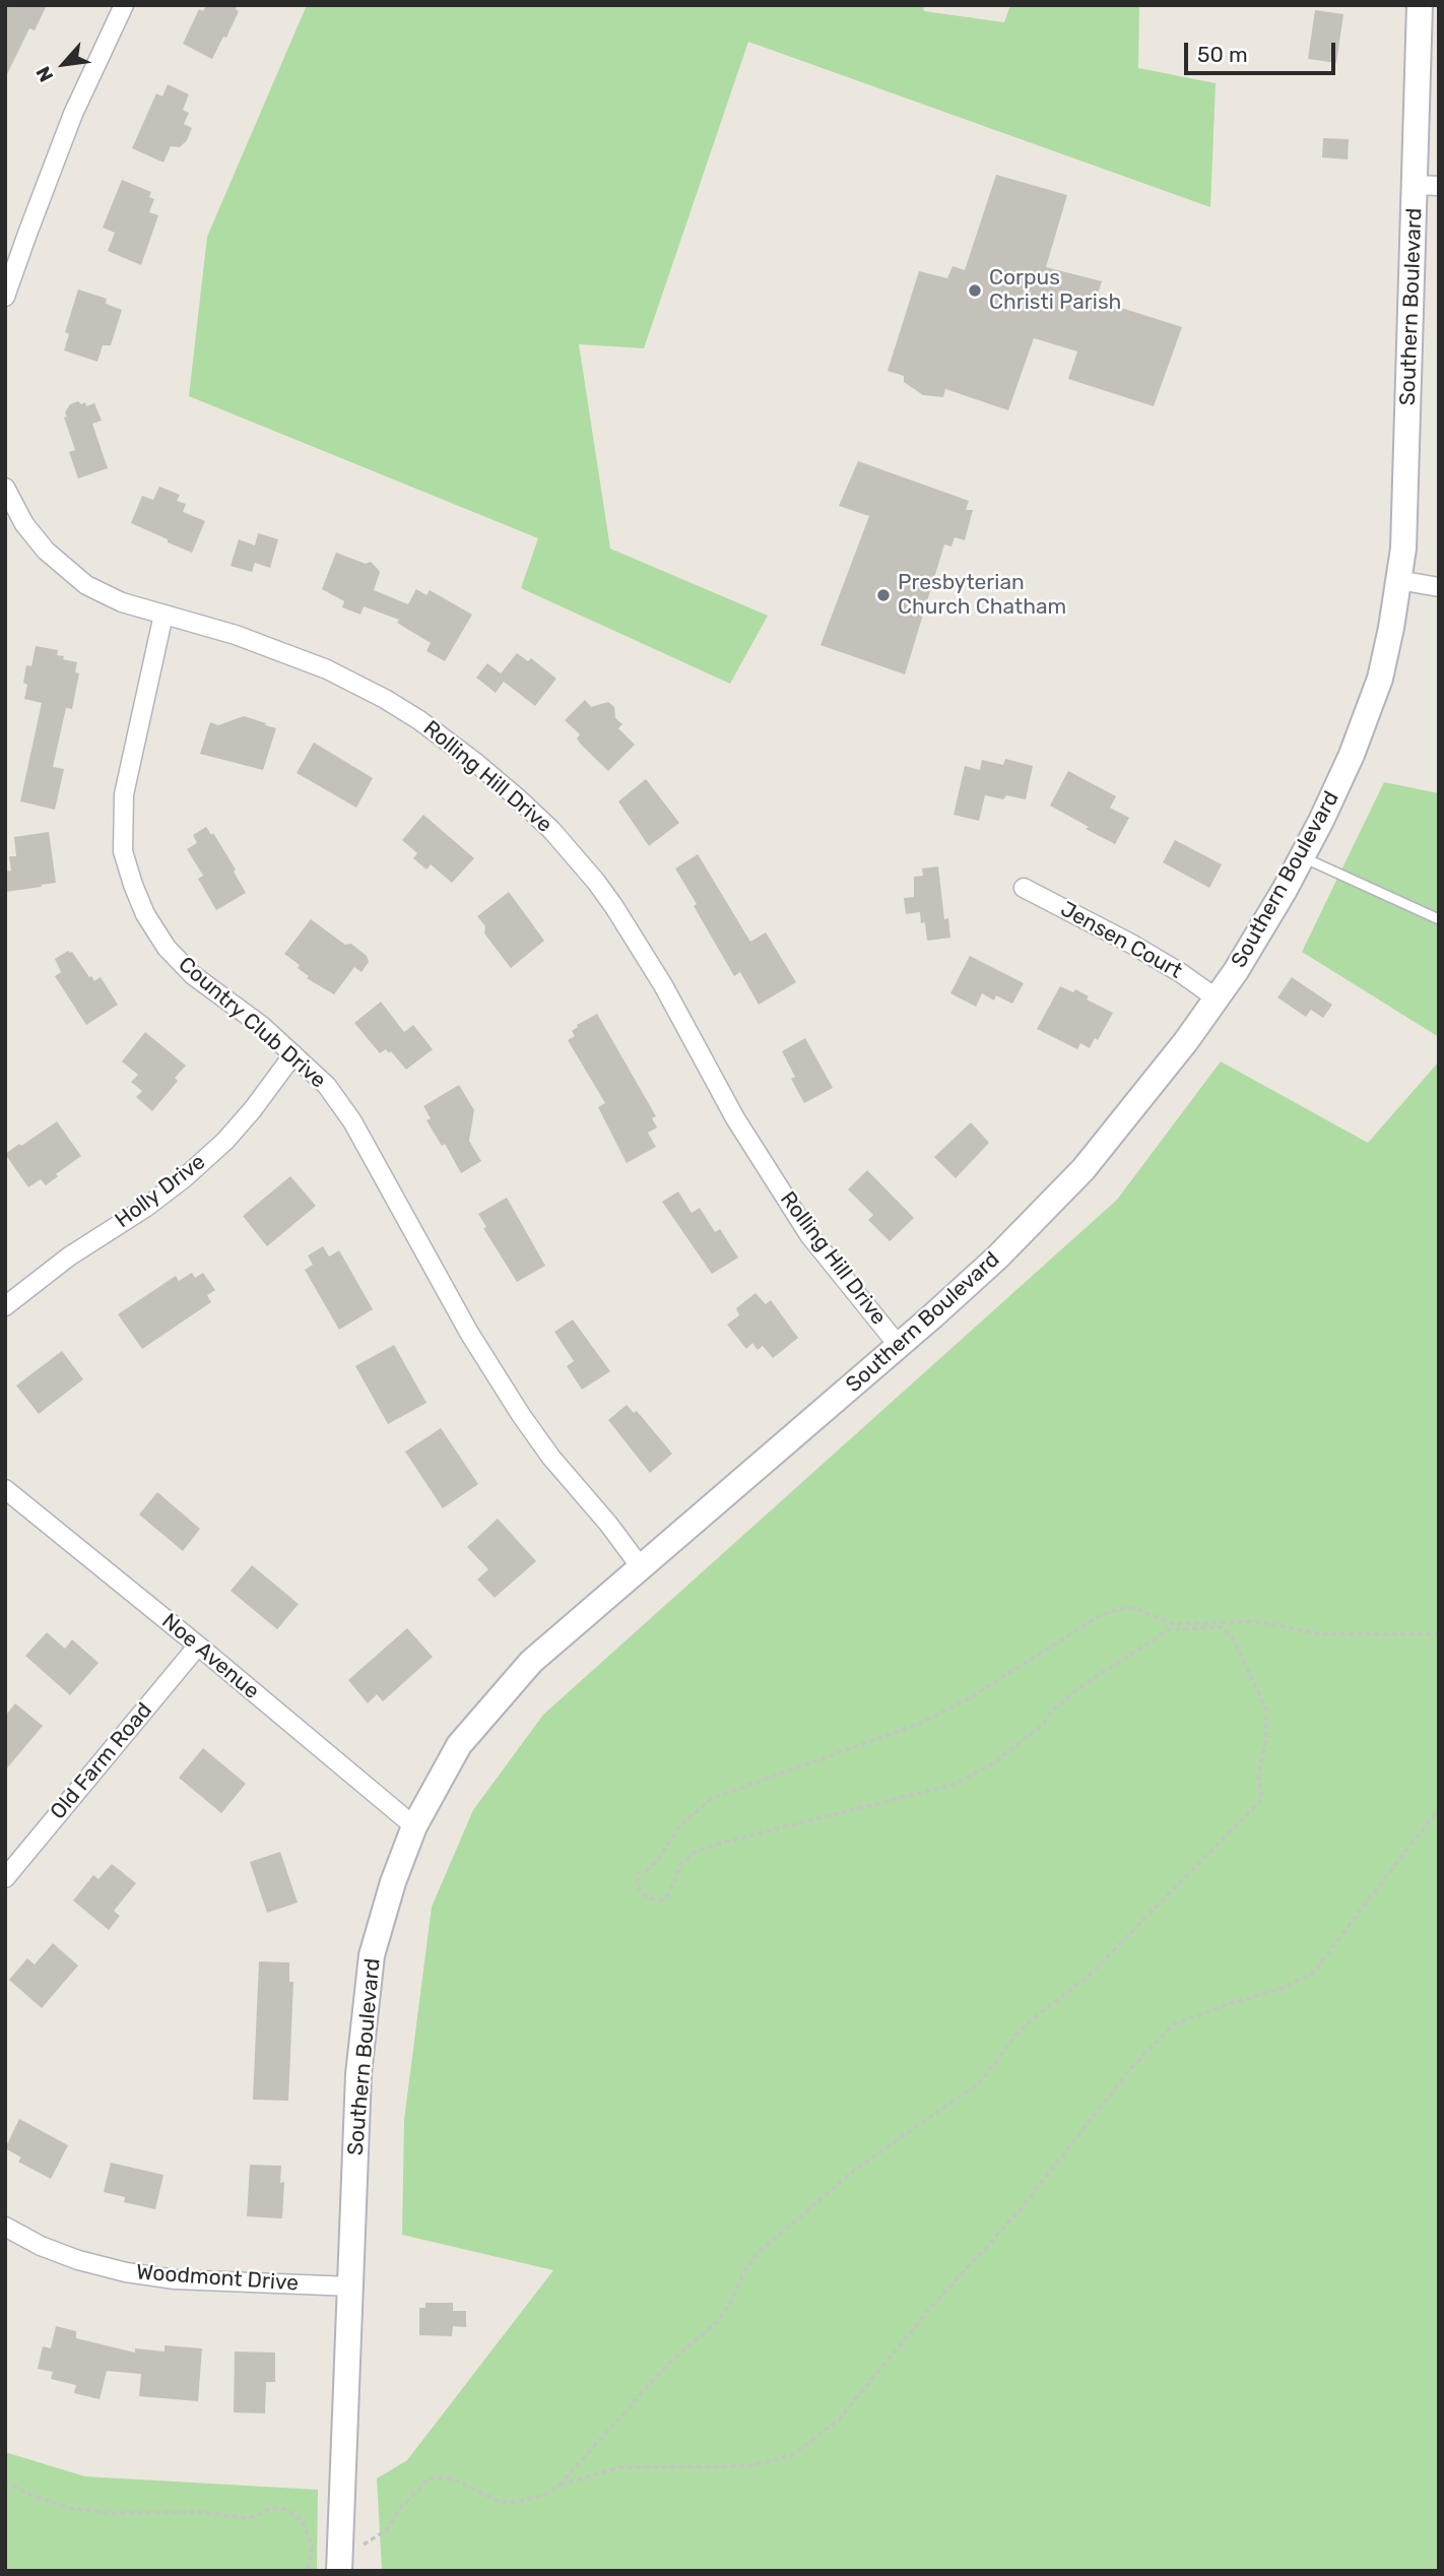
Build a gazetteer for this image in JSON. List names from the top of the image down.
{
  "streets": {
    "main road": ["Southern Boulevard"],
    "street": [
      "Rolling Hill Drive",
      "Jensen Court",
      "Country Club Drive",
      "Holly Drive",
      "Noe Avenue",
      "Old Farm Road",
      "Woodmont Drive"
    ]
  },
  "crossings": [
    ["Southern Boulevard", "Rolling Hill Drive"],
    ["Southern Boulevard", "Jensen Court"],
    ["Southern Boulevard", "Country Club Drive"],
    ["Southern Boulevard", "Noe Avenue"],
    ["Southern Boulevard", "Woodmont Drive"],
    ["Rolling Hill Drive", "Country Club Drive"],
    ["Country Club Drive", "Holly Drive"],
    ["Noe Avenue", "Old Farm Road"]
  ],
  "places": ["Corpus Christi Parish", "Presbyterian Church Chatham"],
  "scale_bar": "50 m",
  "north": "bottom left"
}
